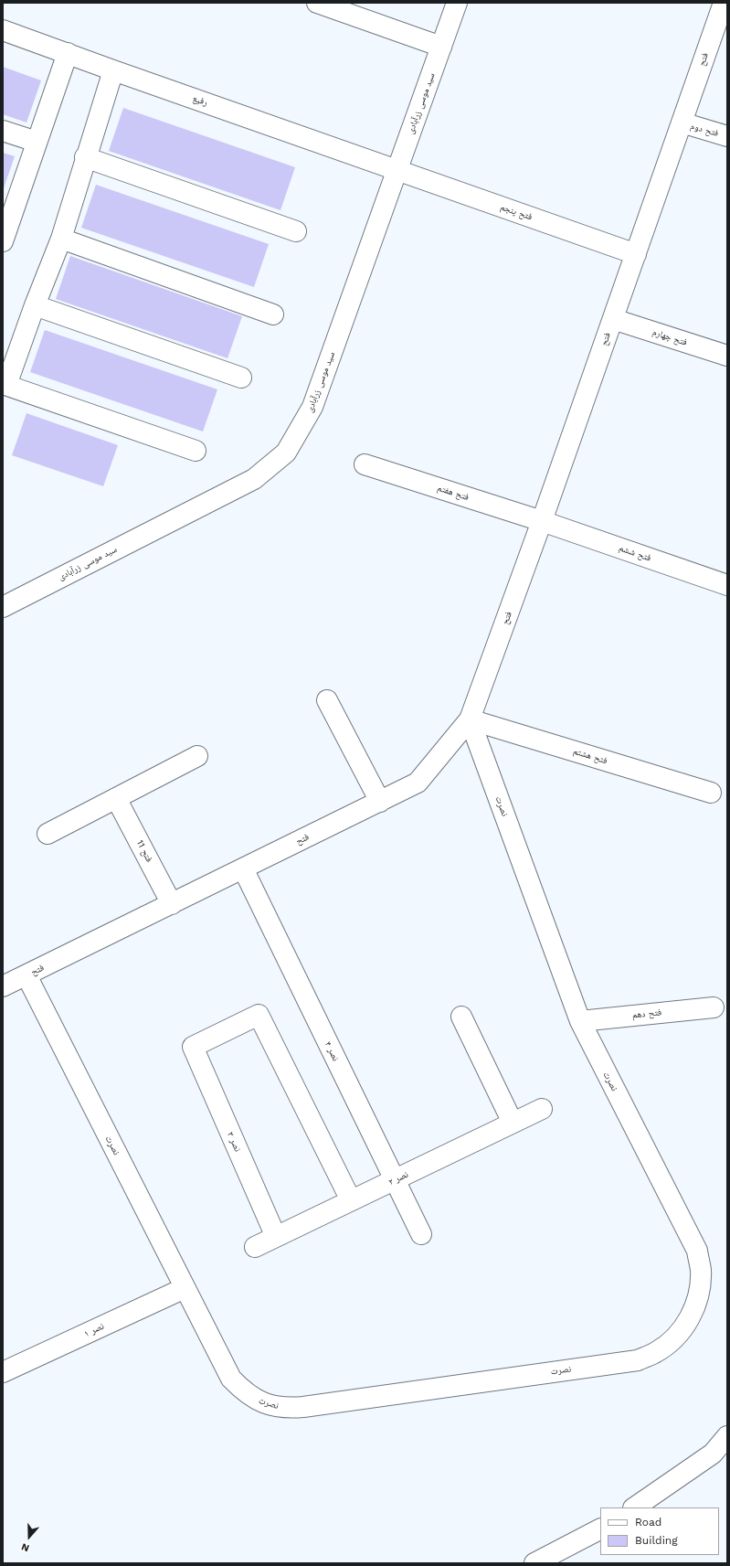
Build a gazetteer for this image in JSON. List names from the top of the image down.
{
  "streets": {
    "street": [
      "فتح",
      "رفیع",
      "سید موسی زرآبادی",
      "فتح دوم",
      "فتح پنجم",
      "فتح چهارم",
      "فتح هفتم",
      "فتح ششم",
      "فتح هشتم",
      "نصرت",
      "فتح 11",
      "فتح دهم",
      "نصر ۴",
      "نصر ۳",
      "نصر ۲",
      "۱ نصر"
    ]
  },
  "crossings": [
    ["فتح", "فتح دوم"],
    ["فتح", "فتح پنجم"],
    ["فتح", "فتح چهارم"],
    ["فتح", "فتح هفتم"],
    ["فتح", "فتح ششم"],
    ["فتح", "فتح هشتم"],
    ["فتح", "نصرت"],
    ["فتح", "فتح 11"],
    ["فتح", "نصر ۴"],
    ["رفیع", "سید موسی زرآبادی"],
    ["رفیع", "فتح پنجم"],
    ["سید موسی زرآبادی", "فتح پنجم"],
    ["فتح هفتم", "فتح ششم"],
    ["فتح هشتم", "نصرت"],
    ["نصرت", "فتح دهم"],
    ["نصرت", "۱ نصر"],
    ["نصر ۴", "نصر ۲"],
    ["نصر ۳", "نصر ۲"]
  ],
  "legend": ["Road", "Building"],
  "north": "bottom"
}
